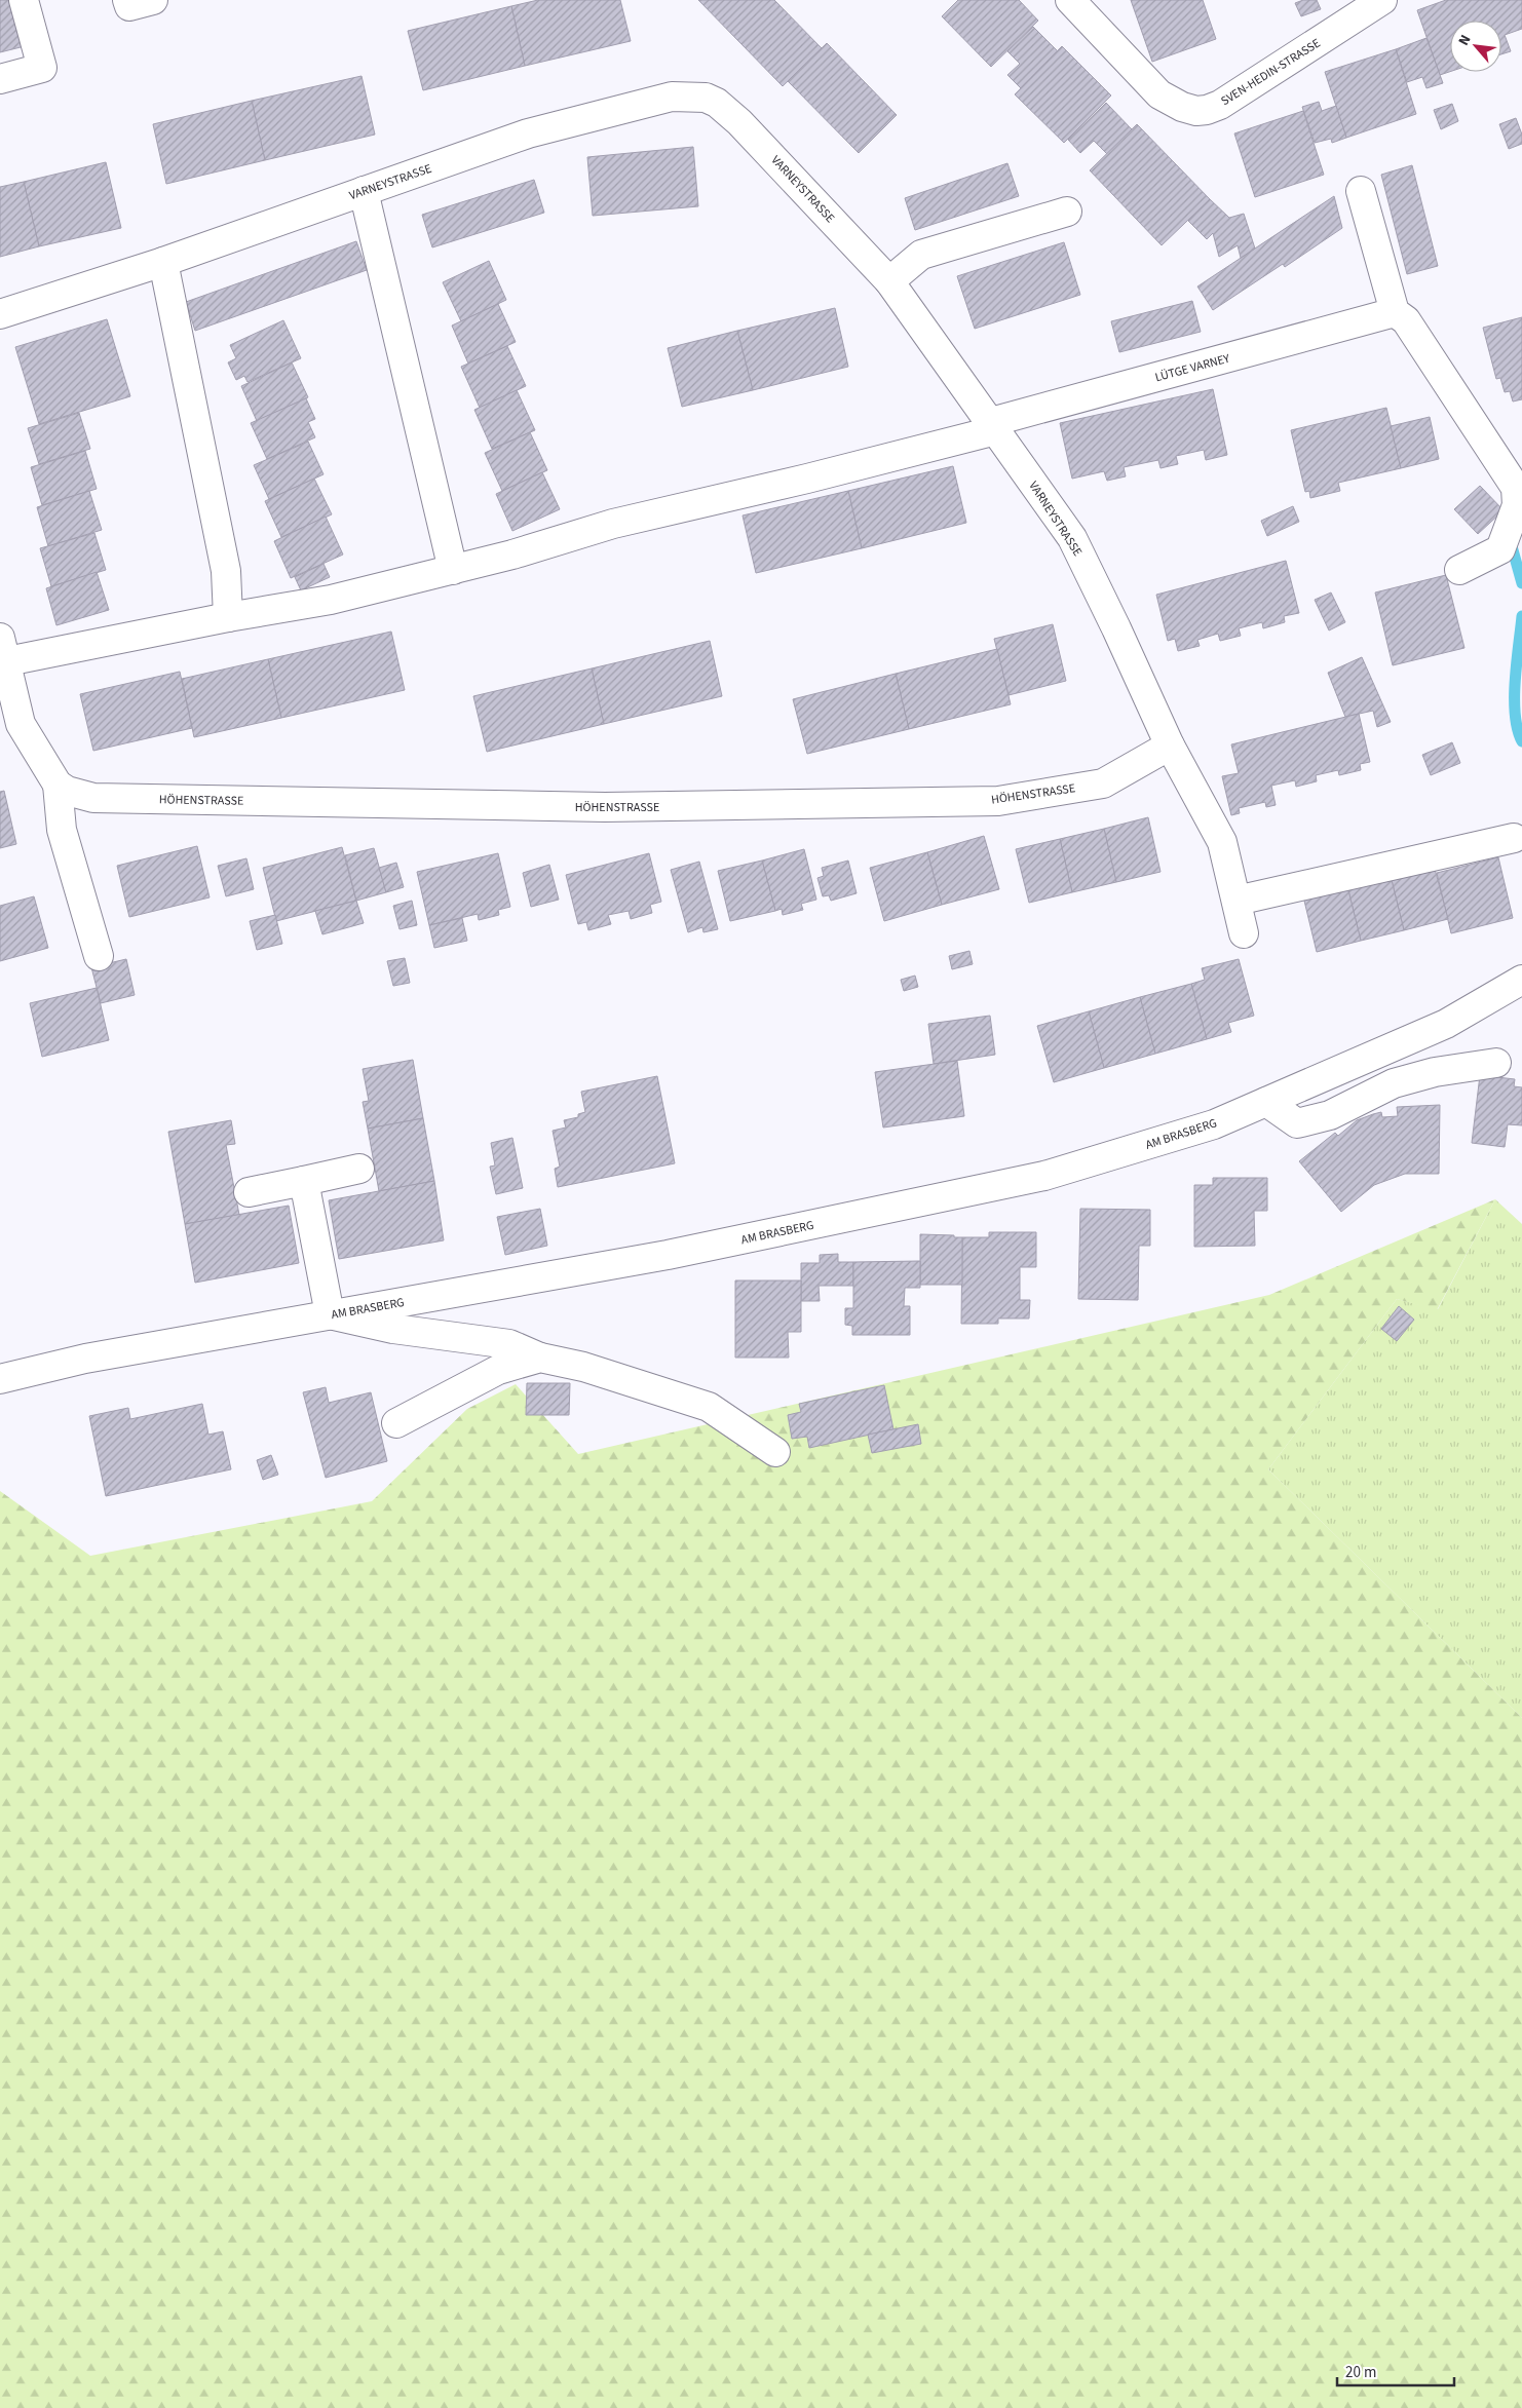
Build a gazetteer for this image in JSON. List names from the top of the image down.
{
  "streets": {
    "street": [
      "SVEN-HEDIN-STRASSE",
      "VARNEYSTRASSE",
      "LÜTGE VARNEY",
      "HÖHENSTRASSE",
      "AM BRASBERG"
    ]
  },
  "crossings": [
    ["VARNEYSTRASSE", "LÜTGE VARNEY"],
    ["VARNEYSTRASSE", "HÖHENSTRASSE"]
  ],
  "scale_bar": "20 m",
  "north": "top left"
}
